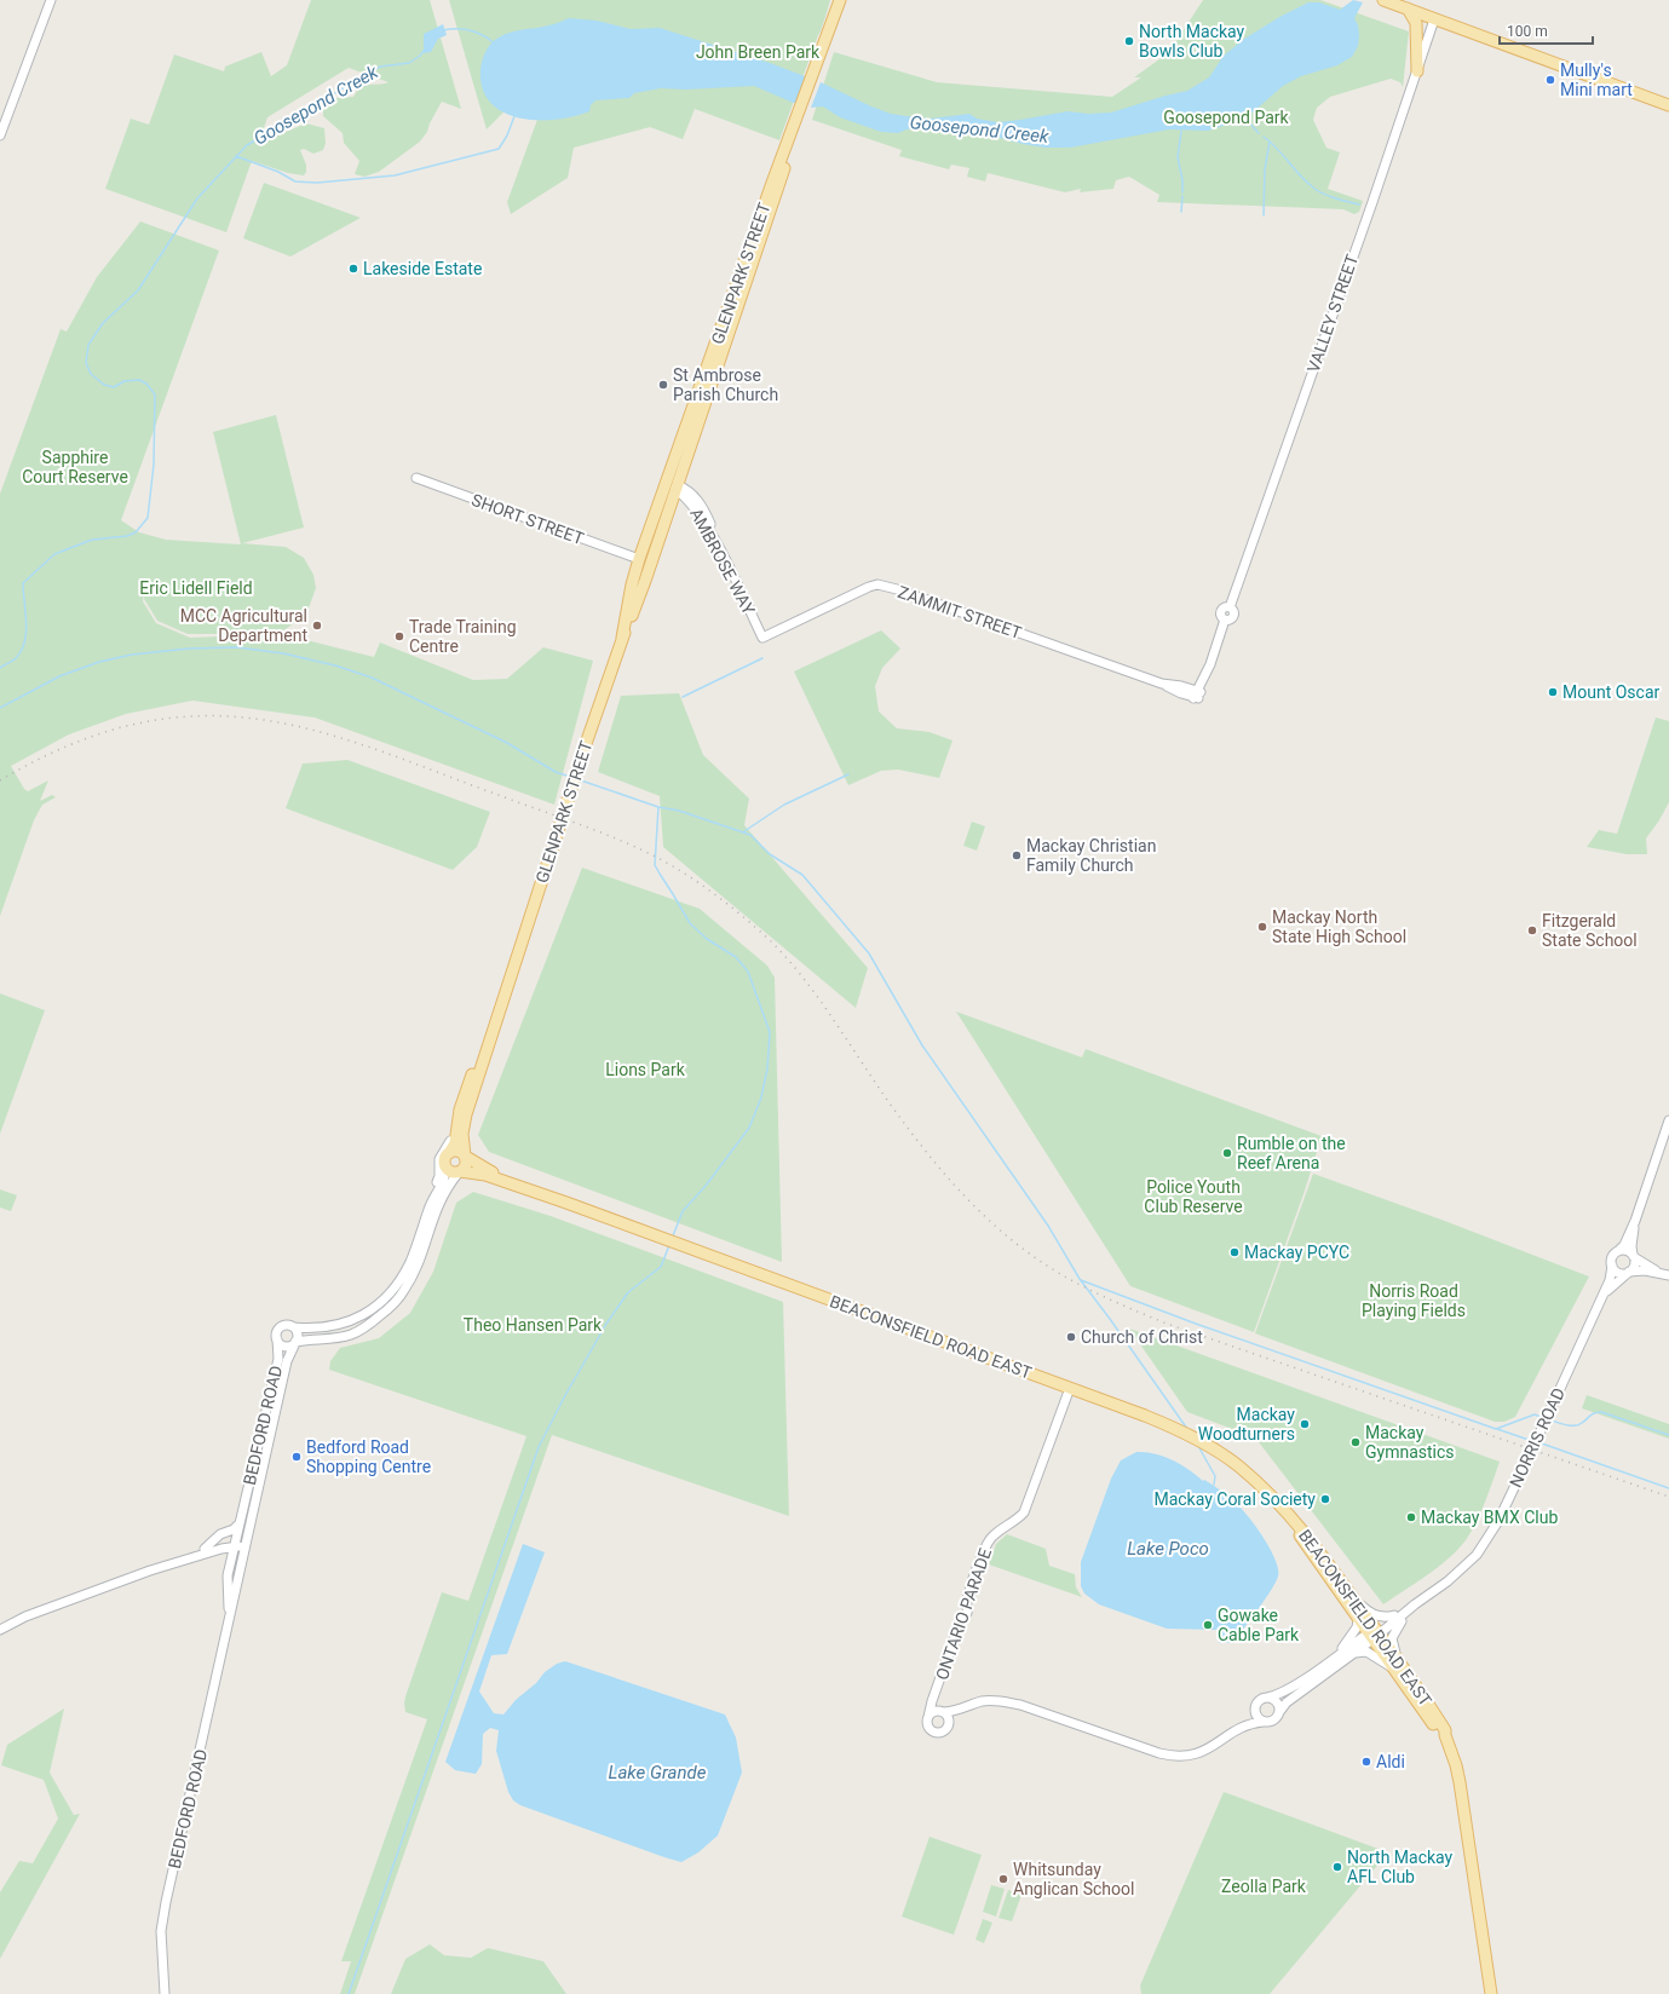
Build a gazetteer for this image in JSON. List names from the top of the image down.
{
  "streets": {
    "main road": ["GLENPARK STREET", "BEACONSFIELD ROAD EAST"],
    "street": [
      "VALLEY STREET",
      "SHORT STREET",
      "AMBROSE WAY",
      "ZAMMIT STREET",
      "BEDFORD ROAD",
      "NORRIS ROAD",
      "ONTARIO PARADE"
    ]
  },
  "crossings": [
    ["GLENPARK STREET", "SHORT STREET"],
    ["GLENPARK STREET", "AMBROSE WAY"],
    ["GLENPARK STREET", "BEACONSFIELD ROAD EAST"],
    ["VALLEY STREET", "ZAMMIT STREET"],
    ["AMBROSE WAY", "ZAMMIT STREET"],
    ["BEACONSFIELD ROAD EAST", "NORRIS ROAD"],
    ["BEACONSFIELD ROAD EAST", "ONTARIO PARADE"]
  ],
  "water": ["Goosepond Creek", "Lake Poco", "Lake Grande"],
  "parks": [
    "John Breen Park",
    "Goosepond Park",
    "Sapphire Court Reserve",
    "Eric Lidell Field",
    "Lions Park",
    "Police Youth Club Reserve",
    "Norris Road Playing Fields",
    "Theo Hansen Park",
    "Zeolla Park"
  ],
  "places": [
    "North Mackay Bowls Club",
    "Mully's Mini mart",
    "Lakeside Estate",
    "St Ambrose Parish Church",
    "MCC Agricultural Department",
    "Trade Training Centre",
    "Mount Oscar",
    "Mackay Christian Family Church",
    "Mackay North State High School",
    "Fitzgerald State School",
    "Rumble on the Reef Arena",
    "Mackay PCYC",
    "Church of Christ",
    "Mackay Woodturners",
    "Mackay Gymnastics",
    "Bedford Road Shopping Centre",
    "Mackay Coral Society",
    "Mackay BMX Club",
    "Gowake Cable Park",
    "Aldi",
    "North Mackay AFL Club",
    "Whitsunday Anglican School"
  ],
  "scale_bar": "100 m"
}
